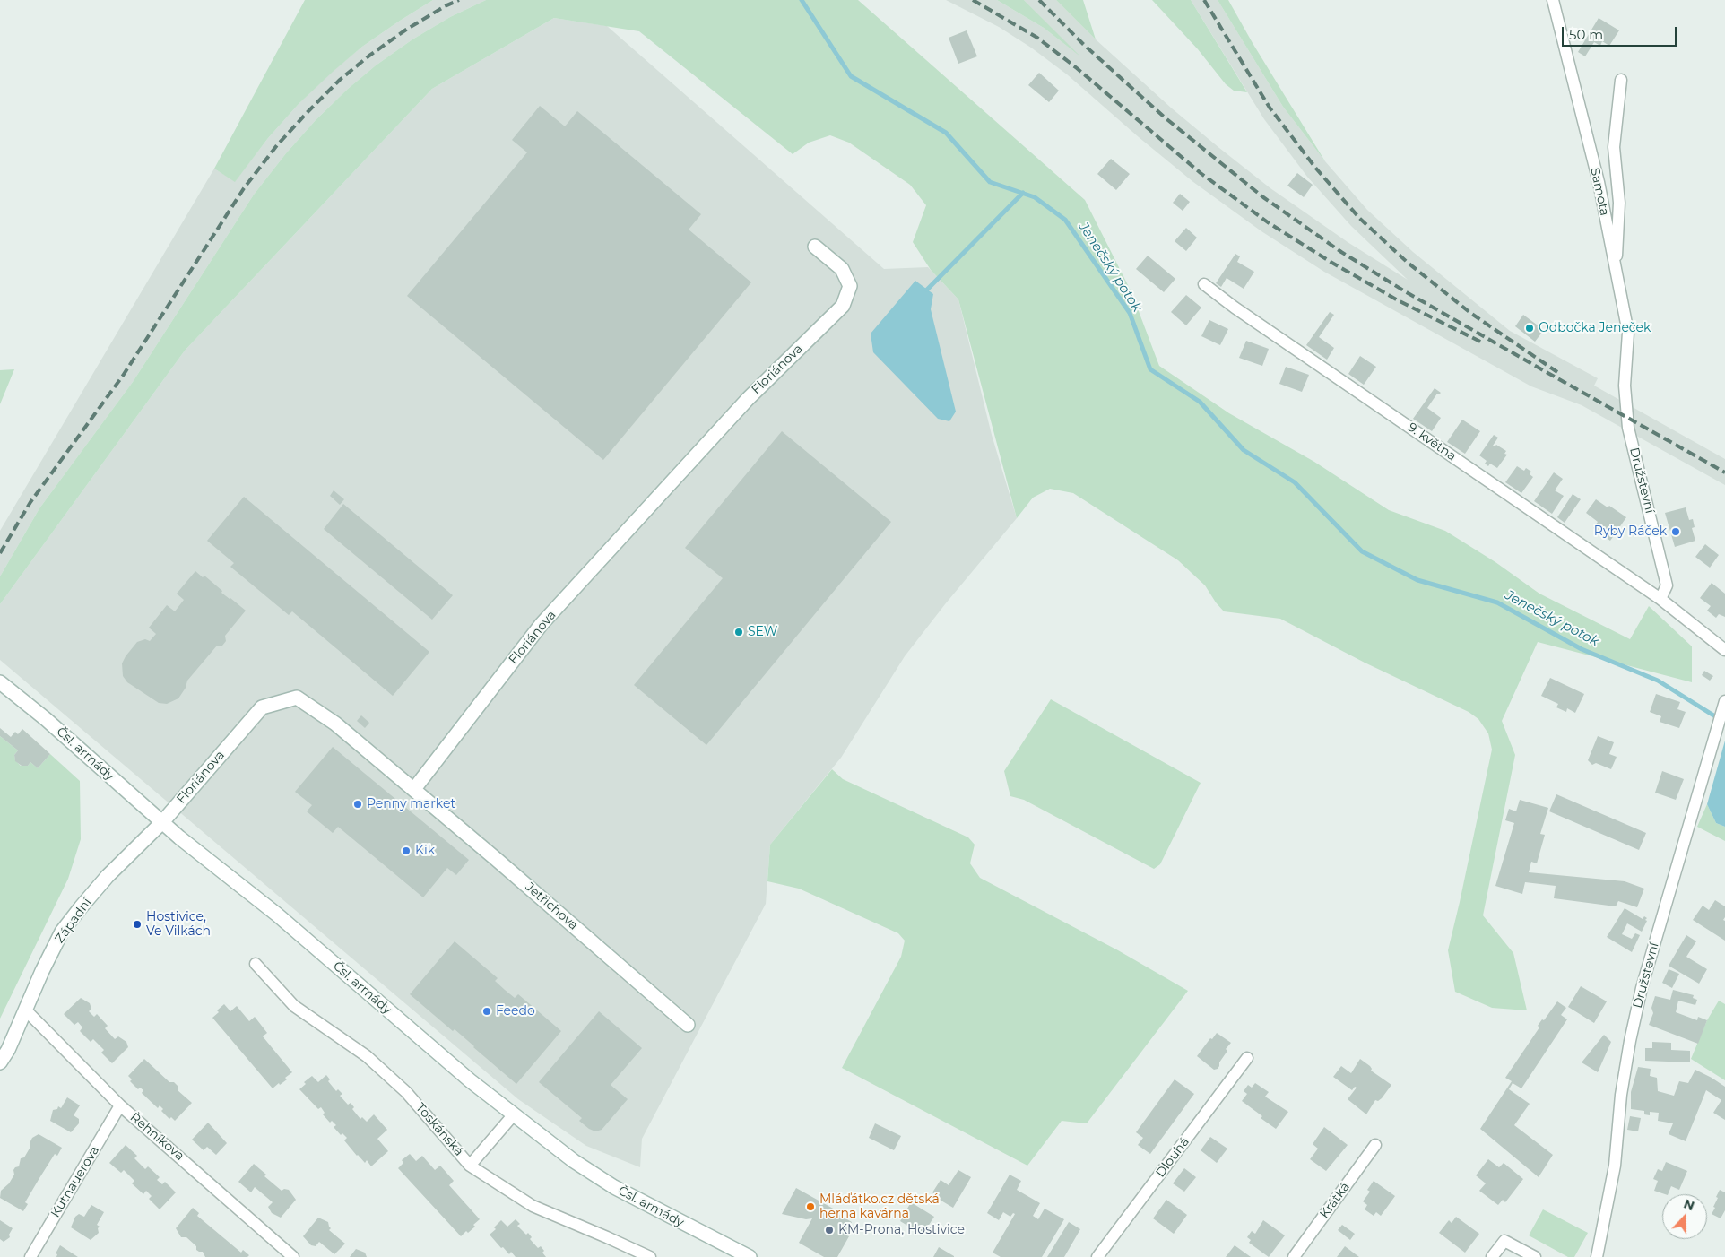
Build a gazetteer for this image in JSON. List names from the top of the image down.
{
  "streets": {
    "street": [
      "Samota",
      "Floriánova",
      "9. května",
      "Družstevní",
      "Čsl. armády",
      "Jetřichova",
      "Západní",
      "Toskánská",
      "Řehníkova",
      "Dlouhá",
      "Kutnauerova",
      "Krátká"
    ]
  },
  "crossings": [
    ["Samota", "Družstevní"],
    ["Floriánova", "Čsl. armády"],
    ["Floriánova", "Jetřichova"],
    ["Floriánova", "Západní"],
    ["9. května", "Družstevní"],
    ["Čsl. armády", "Západní"],
    ["Západní", "Řehníkova"],
    ["Řehníkova", "Kutnauerova"]
  ],
  "water": ["Jenečský potok"],
  "places": [
    "Odbočka Jeneček",
    "Ryby Ráček",
    "SEW",
    "Penny market",
    "Kik",
    "Hostivice, Ve Vilkách",
    "Feedo",
    "Mláďátko.cz dětská herna kavárna",
    "KM-Prona, Hostivice"
  ],
  "scale_bar": "50 m",
  "north": "top"
}
